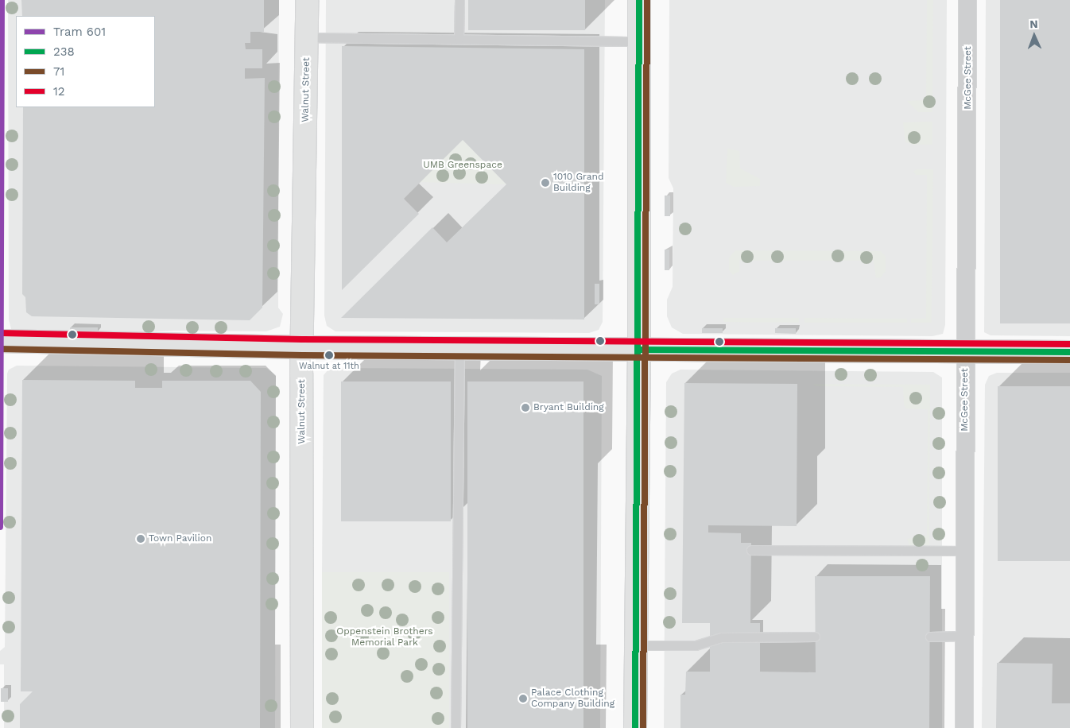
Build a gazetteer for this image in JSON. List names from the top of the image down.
{
  "streets": {
    "street": ["McGee Street", "Walnut Street"]
  },
  "parks": ["UMB Greenspace", "Oppenstein Brothers Memorial Park"],
  "places": [
    "1010 Grand Building",
    "Walnut at 11th",
    "Bryant Building",
    "Town Pavilion",
    "Palace Clothing Company Building"
  ],
  "lines": [
    "tram line 601",
    "transit line 238",
    "transit line 71",
    "transit line 12"
  ],
  "legend": [
    "Tram 601",
    "238",
    "71",
    "12"
  ],
  "north": "top"
}
